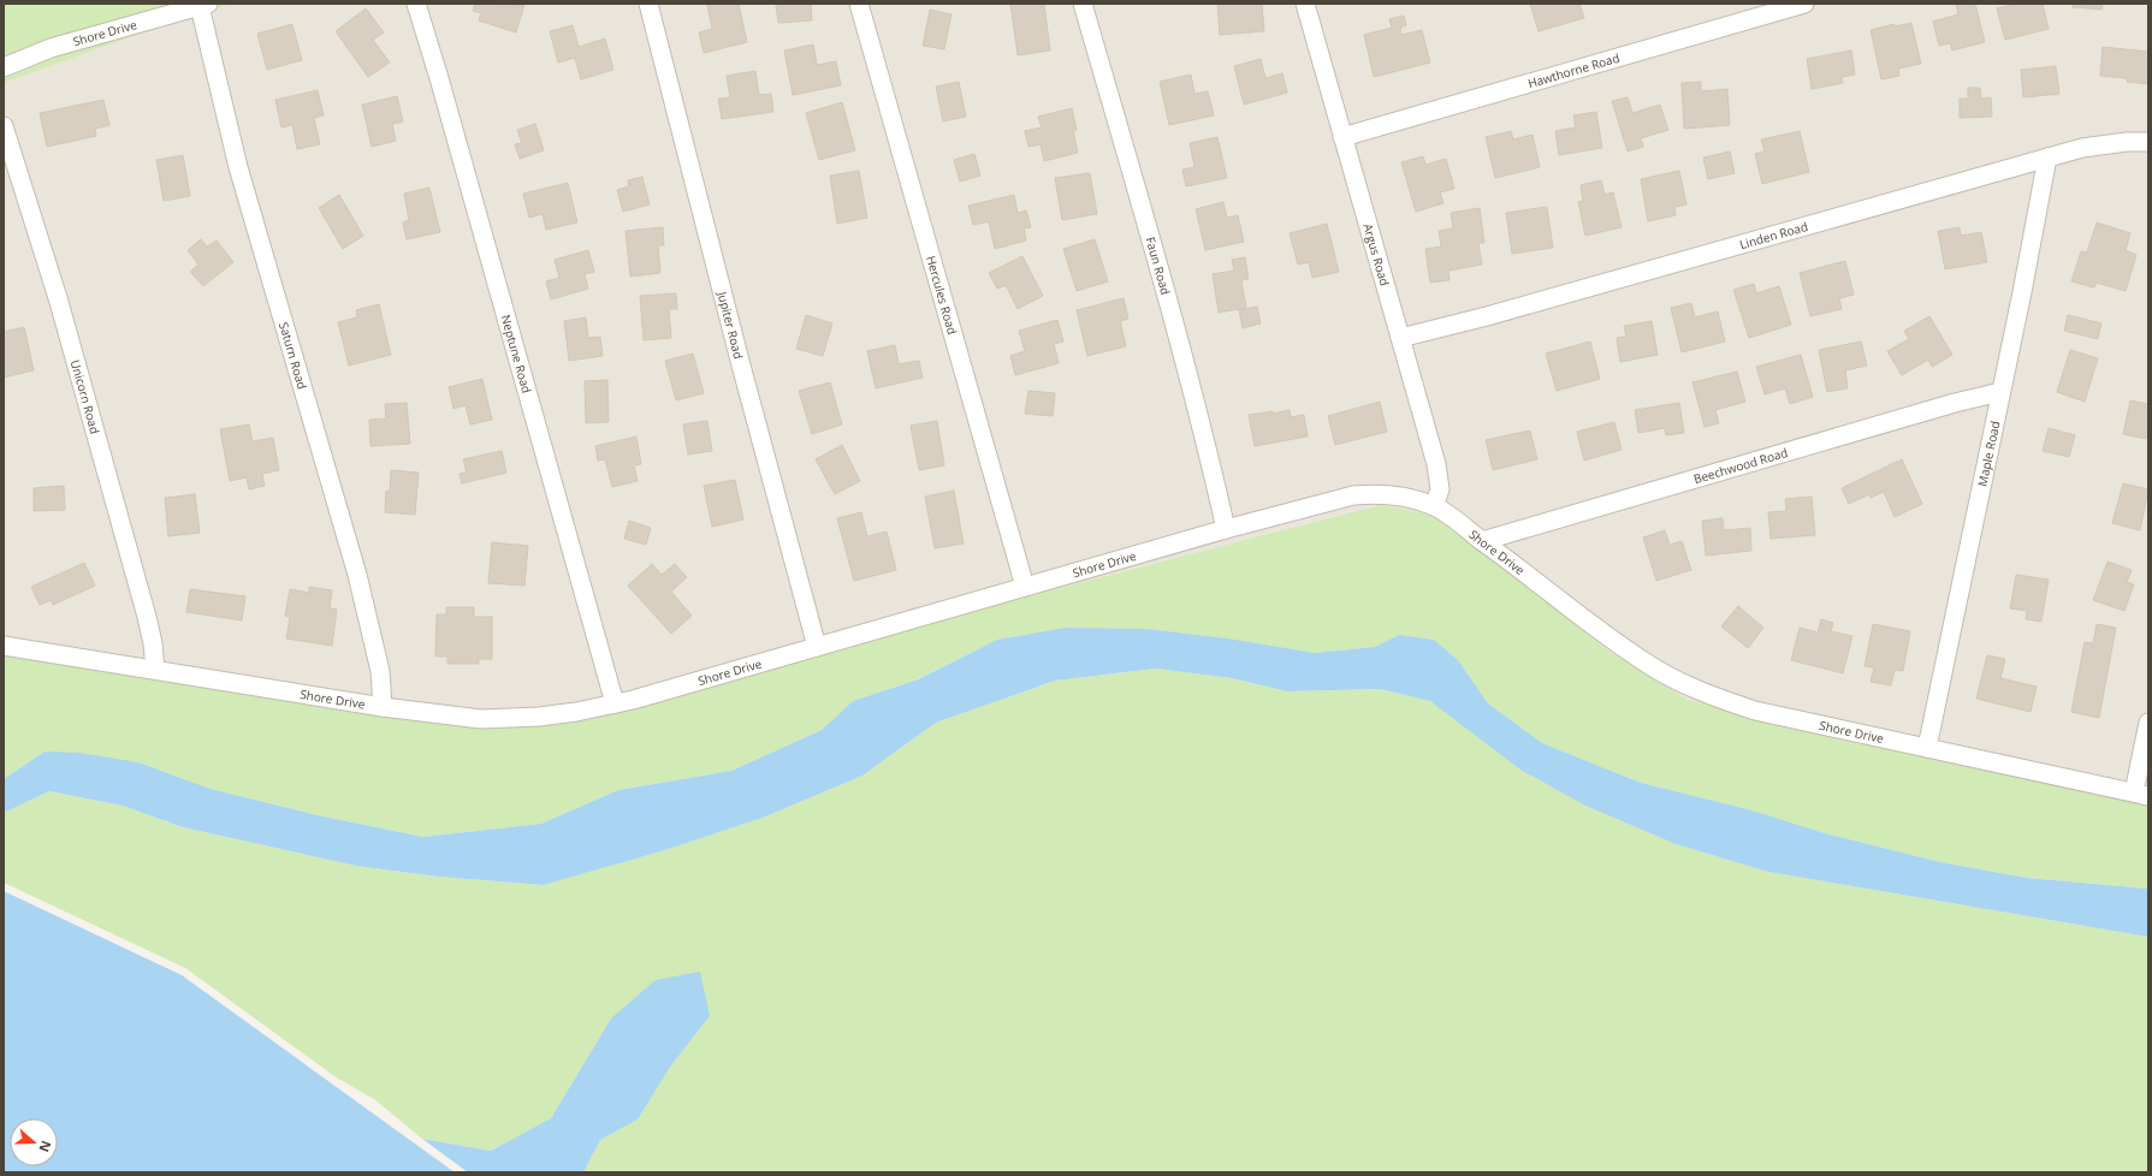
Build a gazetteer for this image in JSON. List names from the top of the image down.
{
  "streets": {
    "street": [
      "Shore Drive",
      "Hawthorne Road",
      "Linden Road",
      "Argus Road",
      "Faun Road",
      "Hercules Road",
      "Jupiter Road",
      "Neptune Road",
      "Saturn Road",
      "Unicorn Road",
      "Maple Road",
      "Beechwood Road"
    ]
  },
  "crossings": [
    ["Shore Drive", "Argus Road"],
    ["Shore Drive", "Faun Road"],
    ["Shore Drive", "Hercules Road"],
    ["Shore Drive", "Jupiter Road"],
    ["Shore Drive", "Neptune Road"],
    ["Shore Drive", "Saturn Road"],
    ["Shore Drive", "Unicorn Road"],
    ["Shore Drive", "Maple Road"],
    ["Shore Drive", "Beechwood Road"],
    ["Hawthorne Road", "Argus Road"],
    ["Linden Road", "Argus Road"],
    ["Linden Road", "Maple Road"],
    ["Maple Road", "Beechwood Road"]
  ],
  "north": "right"
}
